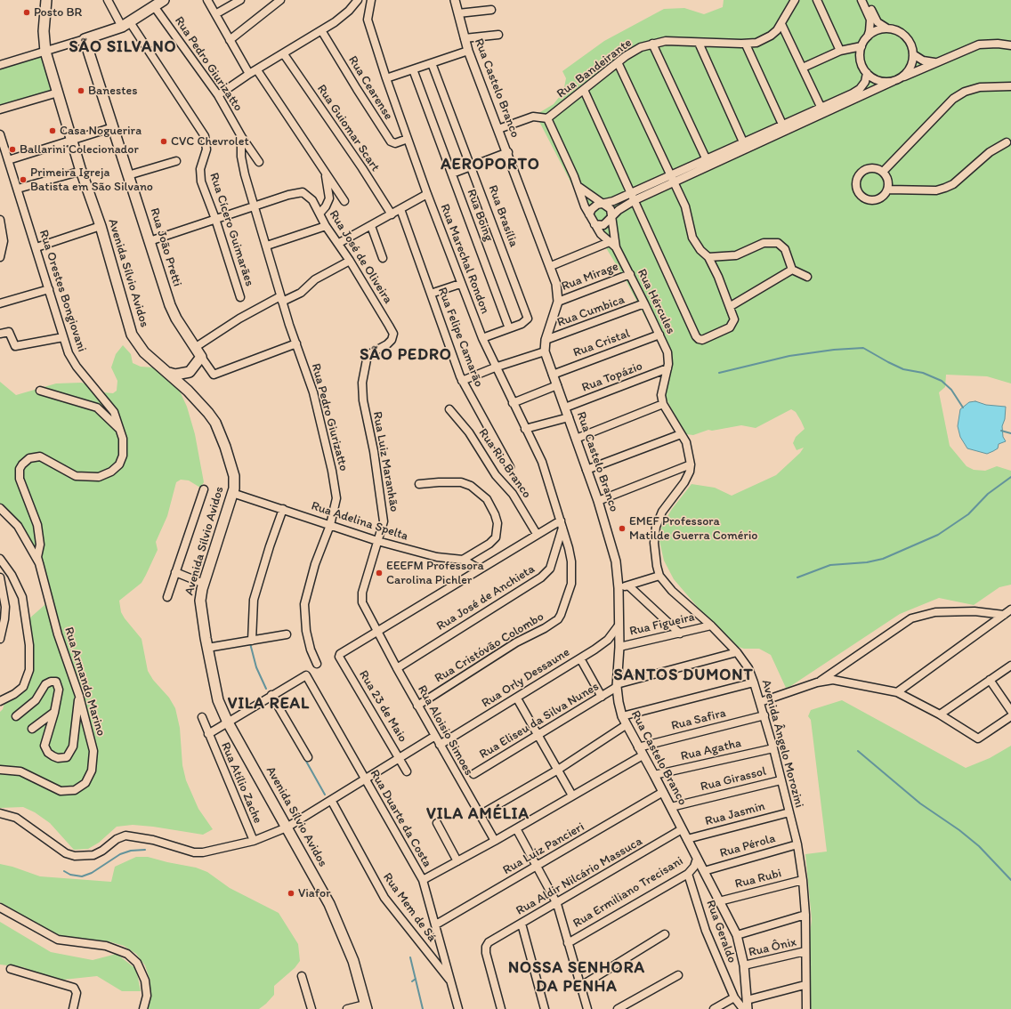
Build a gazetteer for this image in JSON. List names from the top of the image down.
{
  "streets": {
    "main road": ["Rua João Pretti", "Avenida Sílvio Avidos"],
    "street": [
      "Rua Pedro Giurizatto",
      "Rua Bandeirante",
      "Rua Cearense",
      "Rua Castelo Branco",
      "Rua Guiomar Scart",
      "Rua Boing",
      "Rua Brasília",
      "Rua Cícero Guimarães",
      "Rua José de Oliveira",
      "Rua Marechal Rondon",
      "Rua Mirage",
      "Rua Orestes Bongiovani",
      "Rua Hércules",
      "Rua Cumbica",
      "Rua Felipe Camarão",
      "Rua Cristal",
      "Rua Topázio",
      "Rua Luiz Maranhão",
      "Rua Rio Branco",
      "Rua Adelina Spelta",
      "Rua José de Anchieta",
      "Rua Figueira",
      "Rua Cristóvão Colombo",
      "Rua Orly Dessaune",
      "Rua Armando Marino",
      "Rua 23 de Maio",
      "Rua Safira",
      "Rua Eliseu da Silva Nunes",
      "Rua Aloisio Simoes",
      "Avenida Ângelo Morozini",
      "Rua Agatha",
      "Rua Girassol",
      "Rua Atílio Zache",
      "Rua Jasmin",
      "Rua Duarte da Costa",
      "Rua Pérola",
      "Rua Luiz Pancieri",
      "Rua Aldir Nilcário Massuca",
      "Rua Rubi",
      "Rua Ermiliano Trecisani",
      "Rua Mem de Sá",
      "Rua Geraldo",
      "Rua Ônix"
    ]
  },
  "crossings": [
    ["Rua Pedro Giurizatto", "Rua José de Oliveira"],
    ["Rua Pedro Giurizatto", "Rua Adelina Spelta"],
    ["Rua Bandeirante", "Rua Hércules"],
    ["Rua Cearense", "Rua Marechal Rondon"],
    ["Rua Castelo Branco", "Rua Mirage"],
    ["Rua Castelo Branco", "Rua Cumbica"],
    ["Rua Castelo Branco", "Rua Cristal"],
    ["Rua Castelo Branco", "Rua Topázio"],
    ["Rua Castelo Branco", "Rua Figueira"],
    ["Rua Castelo Branco", "Rua Orly Dessaune"],
    ["Rua Castelo Branco", "Rua Safira"],
    ["Rua Castelo Branco", "Rua Eliseu da Silva Nunes"],
    ["Rua Castelo Branco", "Rua Agatha"],
    ["Rua Castelo Branco", "Rua Girassol"],
    ["Rua Castelo Branco", "Rua Jasmin"],
    ["Rua Castelo Branco", "Rua Pérola"],
    ["Rua Castelo Branco", "Rua Luiz Pancieri"],
    ["Rua Castelo Branco", "Rua Aldir Nilcário Massuca"],
    ["Rua Castelo Branco", "Rua Rubi"],
    ["Rua Castelo Branco", "Rua Ermiliano Trecisani"],
    ["Rua Castelo Branco", "Rua Ônix"],
    ["Rua Boing", "Rua Brasília"],
    ["Rua José de Oliveira", "Rua Luiz Maranhão"],
    ["Rua Marechal Rondon", "Rua Cristóvão Colombo"],
    ["Avenida Sílvio Avidos", "Rua Adelina Spelta"],
    ["Avenida Sílvio Avidos", "Rua Atílio Zache"],
    ["Rua Mirage", "Rua Hércules"],
    ["Rua Orestes Bongiovani", "Rua Armando Marino"],
    ["Rua Hércules", "Rua Cumbica"],
    ["Rua Hércules", "Rua Cristal"],
    ["Rua Hércules", "Rua Topázio"],
    ["Rua Hércules", "Avenida Ângelo Morozini"],
    ["Rua Topázio", "Avenida Ângelo Morozini"],
    ["Rua Luiz Maranhão", "Rua Adelina Spelta"],
    ["Rua Luiz Maranhão", "Rua 23 de Maio"],
    ["Rua Luiz Maranhão", "Rua Aloisio Simoes"],
    ["Rua José de Anchieta", "Rua Cristóvão Colombo"],
    ["Rua José de Anchieta", "Rua Aloisio Simoes"],
    ["Rua Figueira", "Avenida Ângelo Morozini"],
    ["Rua Cristóvão Colombo", "Rua Aloisio Simoes"],
    ["Rua Orly Dessaune", "Rua Aloisio Simoes"],
    ["Rua 23 de Maio", "Rua Aloisio Simoes"],
    ["Rua Safira", "Avenida Ângelo Morozini"],
    ["Rua Eliseu da Silva Nunes", "Avenida Ângelo Morozini"],
    ["Avenida Ângelo Morozini", "Rua Agatha"],
    ["Avenida Ângelo Morozini", "Rua Girassol"],
    ["Avenida Ângelo Morozini", "Rua Jasmin"],
    ["Avenida Ângelo Morozini", "Rua Pérola"],
    ["Avenida Ângelo Morozini", "Rua Rubi"],
    ["Avenida Ângelo Morozini", "Rua Ônix"],
    ["Rua Atílio Zache", "Rua Duarte da Costa"],
    ["Rua Duarte da Costa", "Rua Luiz Pancieri"],
    ["Rua Duarte da Costa", "Rua Mem de Sá"],
    ["Rua Ermiliano Trecisani", "Rua Geraldo"]
  ],
  "districts": [
    "SÃO SILVANO",
    "AEROPORTO",
    "SÃO PEDRO",
    "SANTOS DUMONT",
    "VILA REAL",
    "VILA AMÉLIA",
    "NOSSA SENHORA DA PENHA"
  ],
  "places": [
    "Posto BR",
    "Banestes",
    "Casa Noguerira",
    "CVC Chevrolet",
    "Ballarini Colecionador",
    "Primeira Igreja Batista em São Silvano",
    "EMEF Professora Matilde Guerra Comério",
    "EEEFM Professora Carolina Pichler",
    "Viafor"
  ]
}
